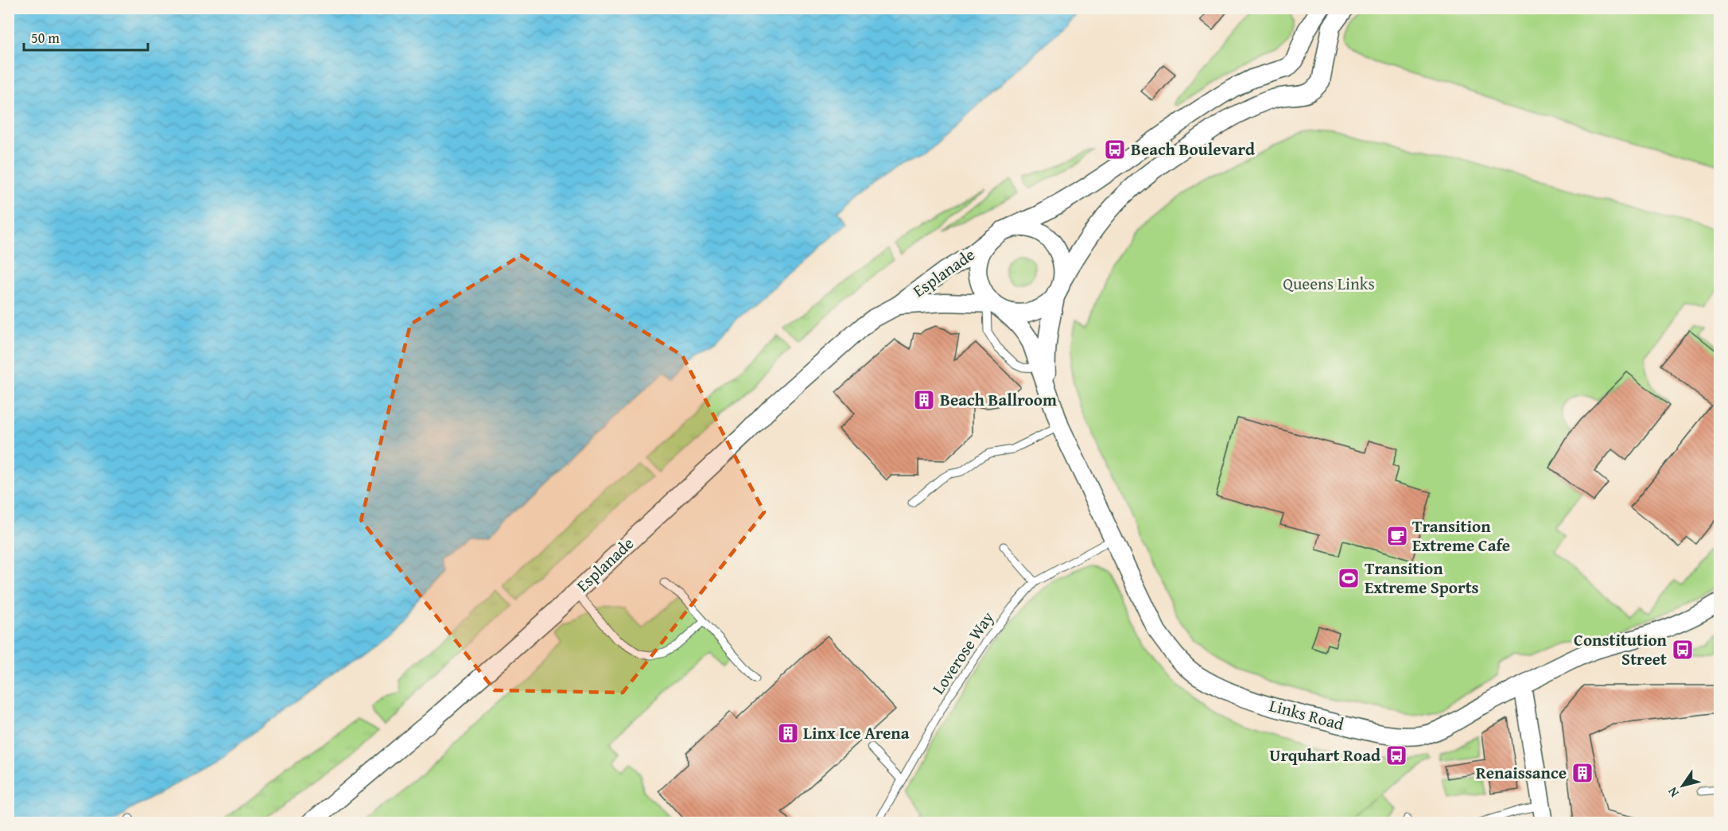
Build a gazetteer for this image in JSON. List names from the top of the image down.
{
  "streets": {
    "street": ["Esplanade", "Links Road"],
    "lane": ["Loverose Way"]
  },
  "crossings": [
    ["Esplanade", "Links Road"],
    ["Loverose Way", "Links Road"]
  ],
  "parks": ["Queens Links"],
  "places": {
    "bus stop": ["Beach Boulevard", "Constitution Street", "Urquhart Road"],
    "building": ["Beach Ballroom", "Linx Ice Arena", "Renaissance"],
    "cafe": ["Transition Extreme Cafe"],
    "sports": ["Transition Extreme Sports"]
  },
  "scale_bar": "50 m",
  "north": "bottom left"
}
